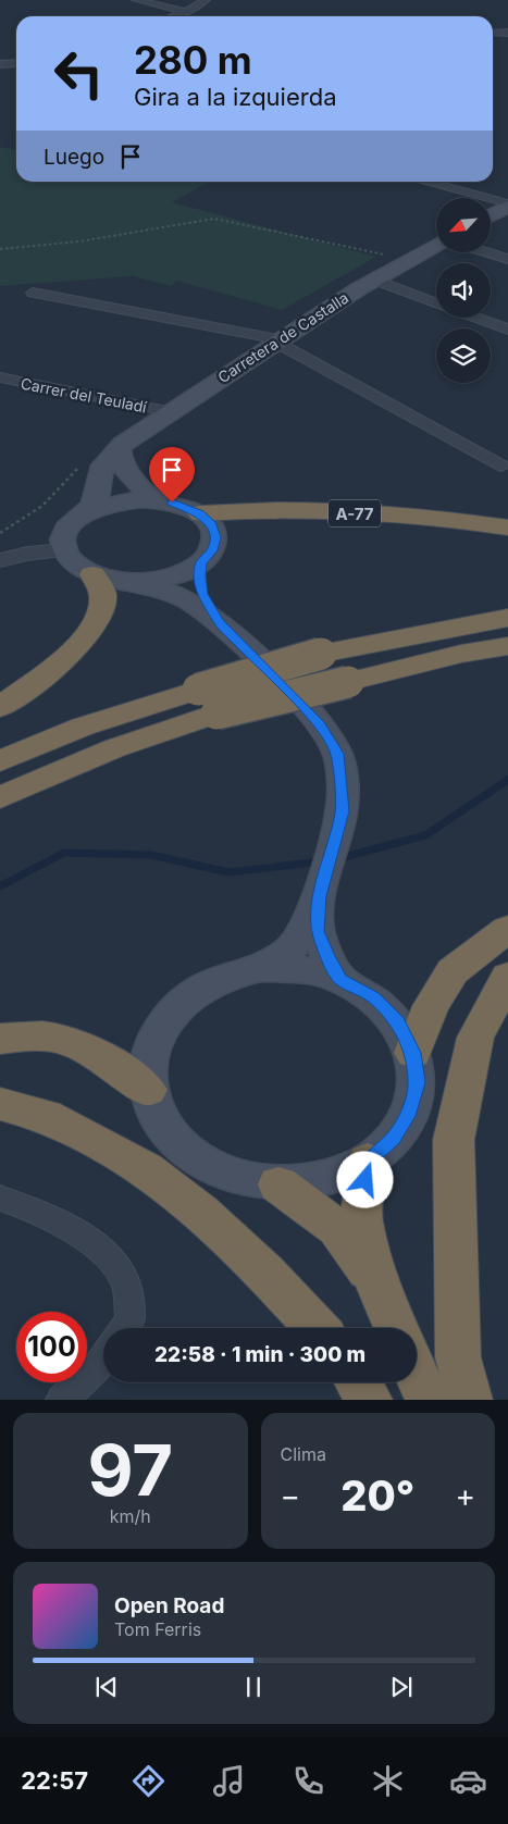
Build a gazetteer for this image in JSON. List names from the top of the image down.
{
  "streets": {
    "highway": ["A-77"],
    "main road": ["Carretera de Castalla"],
    "street": ["Carrer del Teuladí"]
  },
  "crossings": [
    ["Carretera de Castalla", "Carrer del Teuladí"]
  ],
  "north": "bottom left",
  "page": {
    "turn": ["280 m", "Gira a la izquierda"],
    "then": "Luego",
    "limit": "100",
    "trip": "22:58 · 1 min · 300 m",
    "tile": [
      ["97", "km/h"],
      "Clima"
    ],
    "heat": ["−", "20°", "+"],
    "song": ["Open Road", "Tom Ferris"],
    "tabs": "22:57"
  }
}
